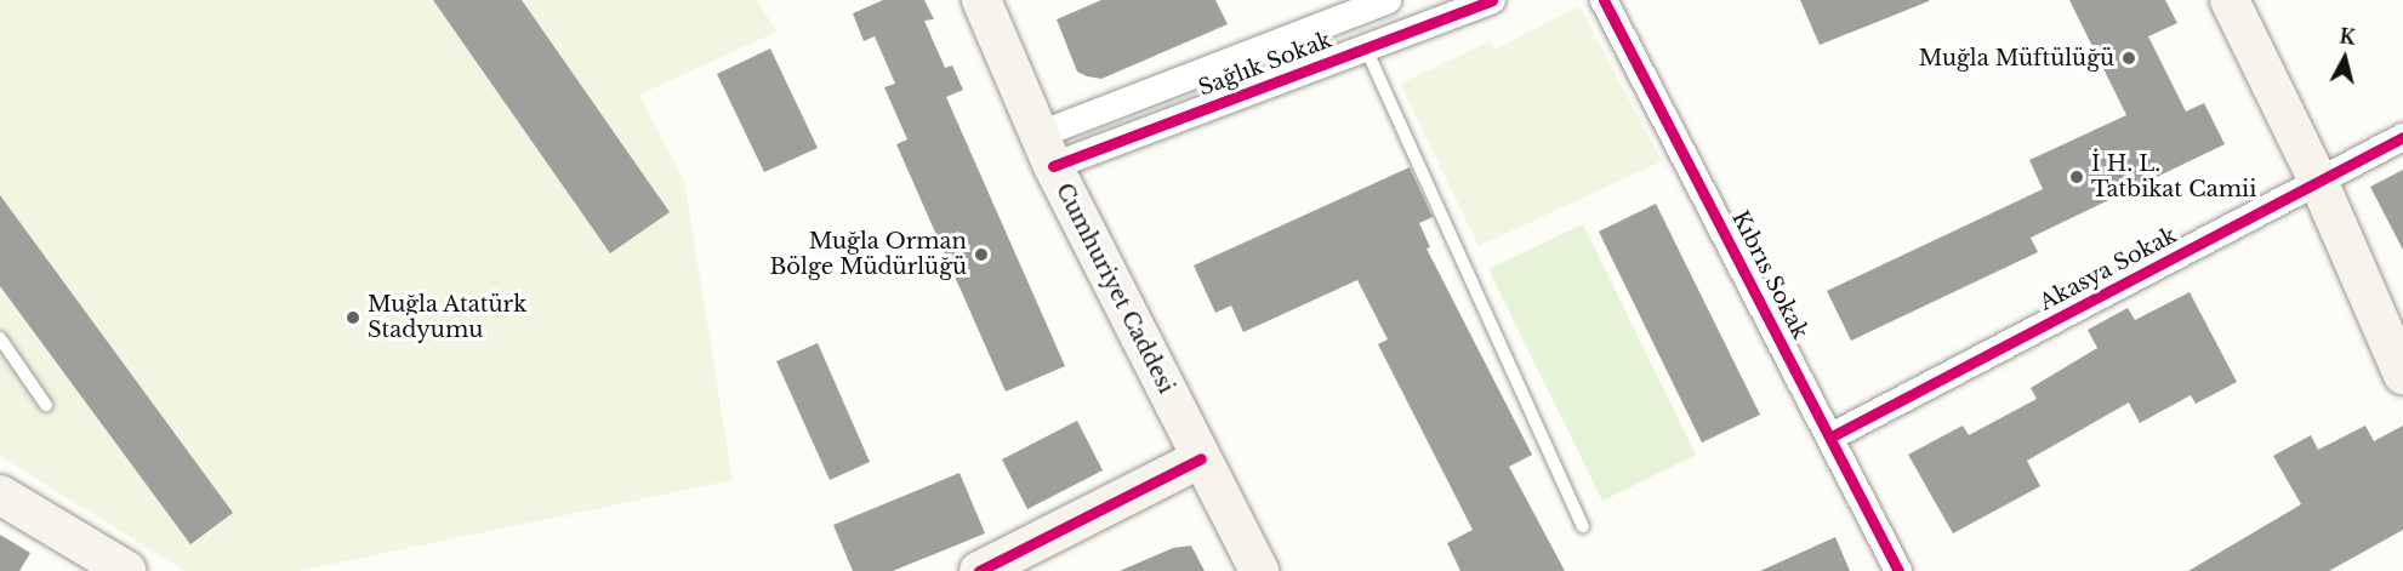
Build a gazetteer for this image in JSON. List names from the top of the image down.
{
  "streets": {
    "main road": ["Cumhuriyet Caddesi"],
    "street": ["Sağlık Sokak", "Akasya Sokak", "Kıbrıs Sokak"]
  },
  "crossings": [
    ["Sağlık Sokak", "Cumhuriyet Caddesi"],
    ["Akasya Sokak", "Kıbrıs Sokak"]
  ],
  "places": [
    "Muğla Müftülüğü",
    "İ H. L. Tatbikat Camii",
    "Muğla Orman Bölge Müdürlüğü",
    "Muğla Atatürk Stadyumu"
  ],
  "north": "top"
}
